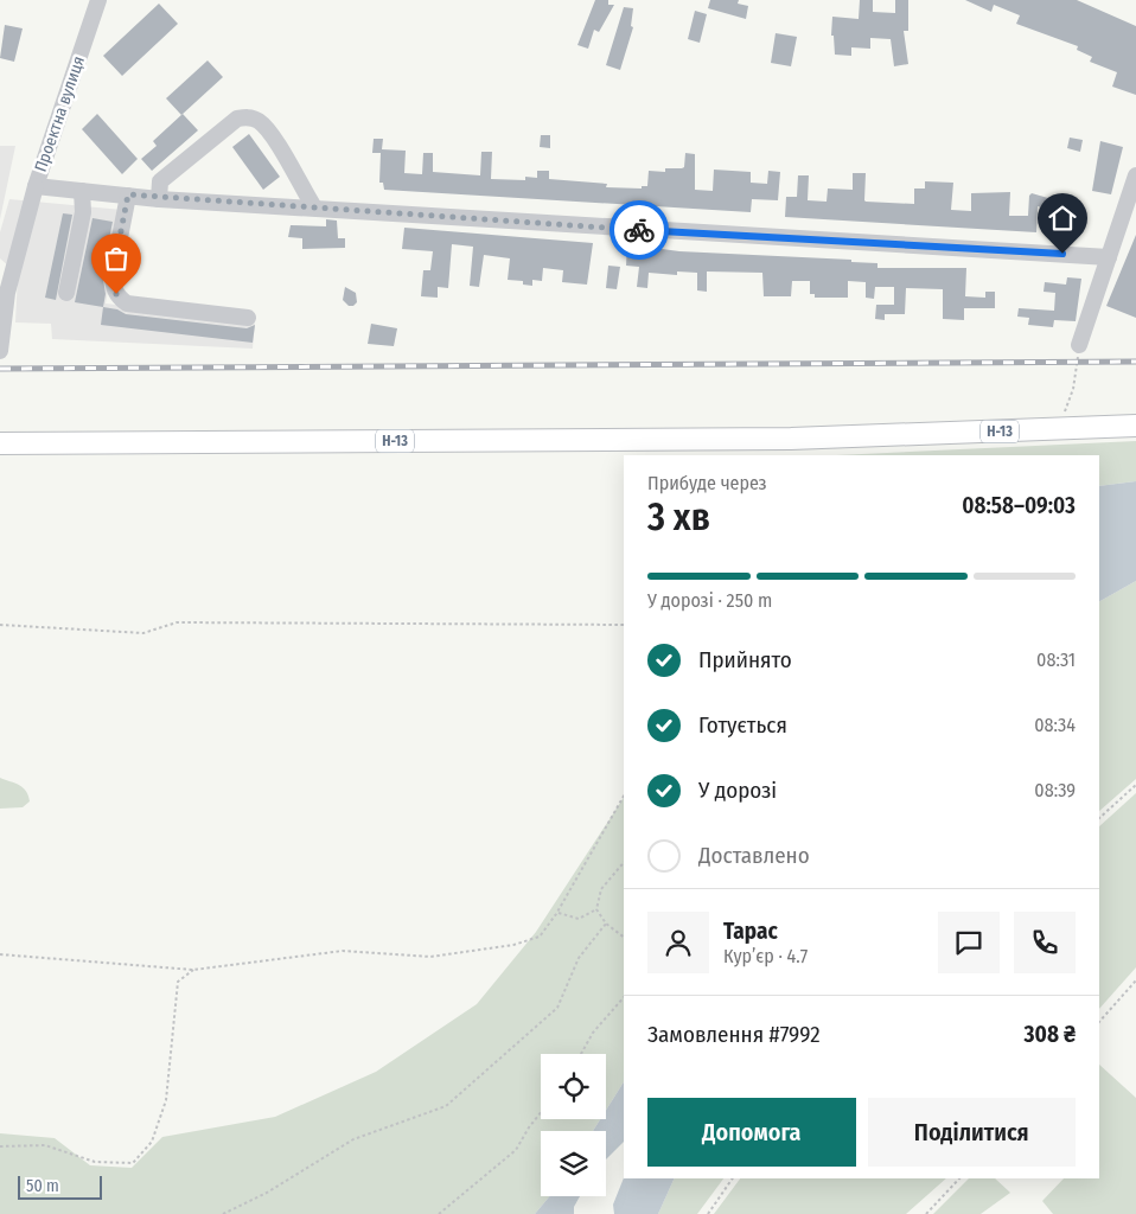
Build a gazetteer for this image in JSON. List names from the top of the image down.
{
  "streets": {
    "main road": ["Н-13"],
    "street": ["Проектна вулиця"]
  },
  "scale_bar": "50 m",
  "page": {
    "heading": ["3 хв", "Прибуде через", "08:58–09:03"],
    "panel": [
      "Тарас",
      "Кур’єр · 4.7",
      "Замовлення #7992",
      "308 ₴"
    ],
    "bar": "У дорозі · 250 m",
    "list": [
      ["Прийнято", "08:31"],
      ["Готується", "08:34"],
      ["У дорозі", "08:39"],
      "Доставлено"
    ],
    "buttons": ["Допомога", "Поділитися"],
    "scale": "50 m"
  }
}
